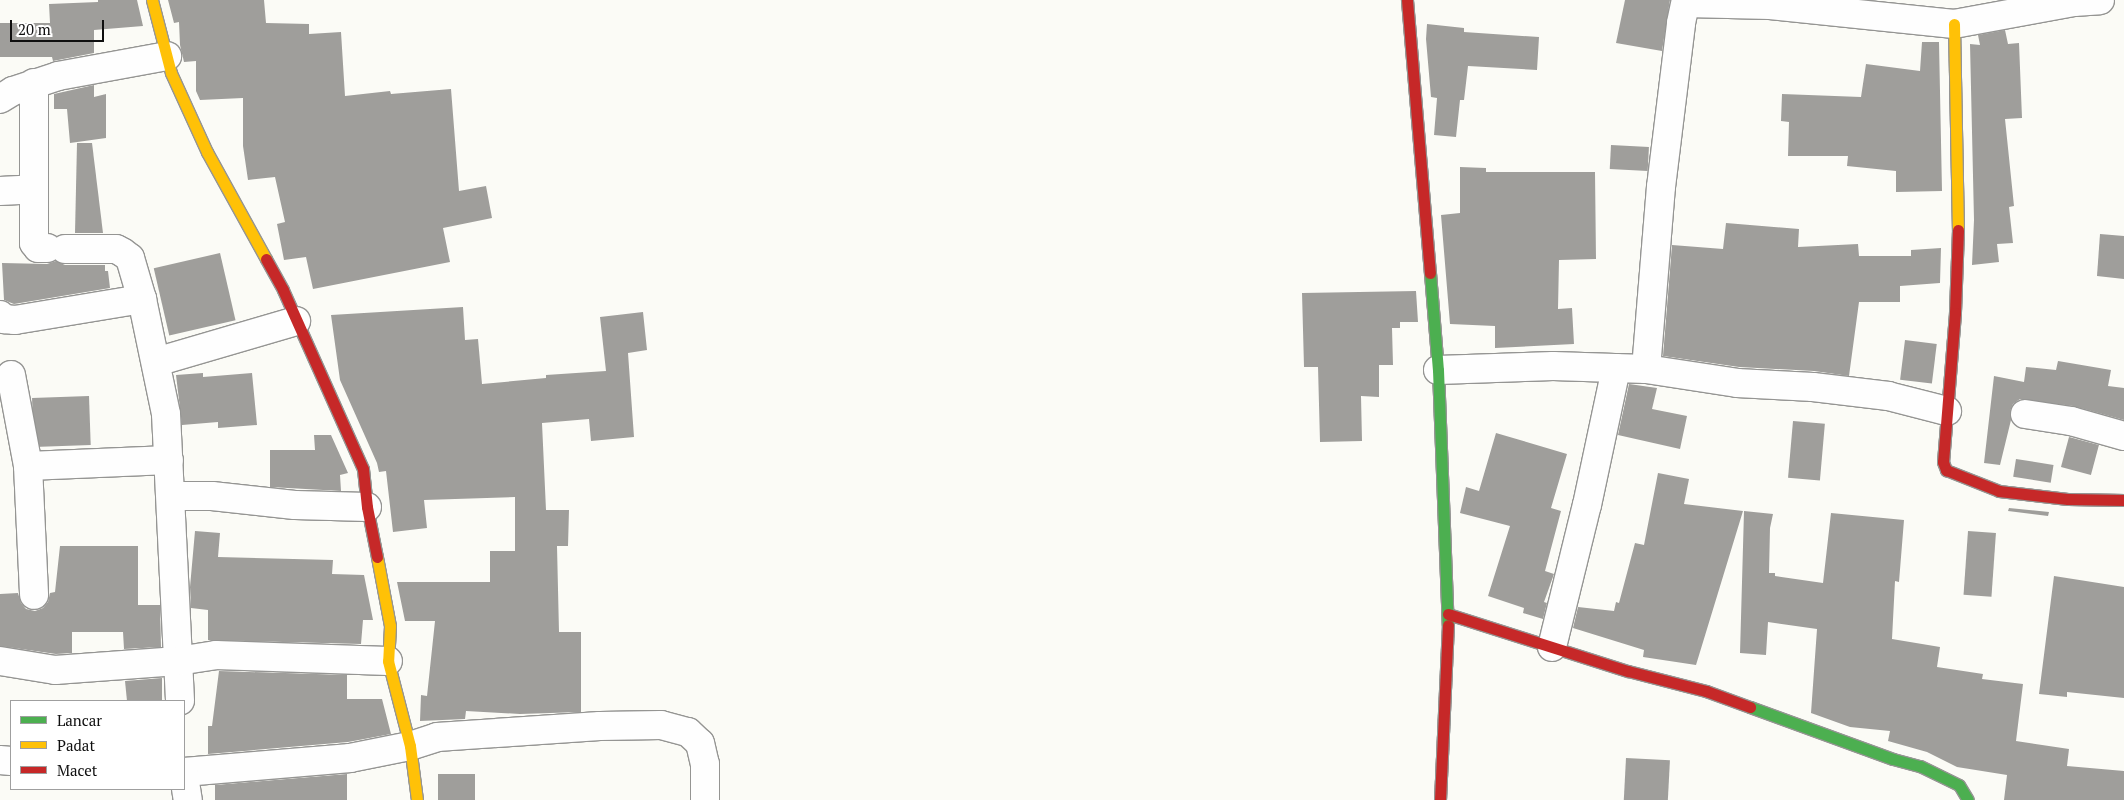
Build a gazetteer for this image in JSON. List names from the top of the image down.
{
  "legend": ["Lancar", "Padat", "Macet"],
  "scale_bar": "20 m"
}
